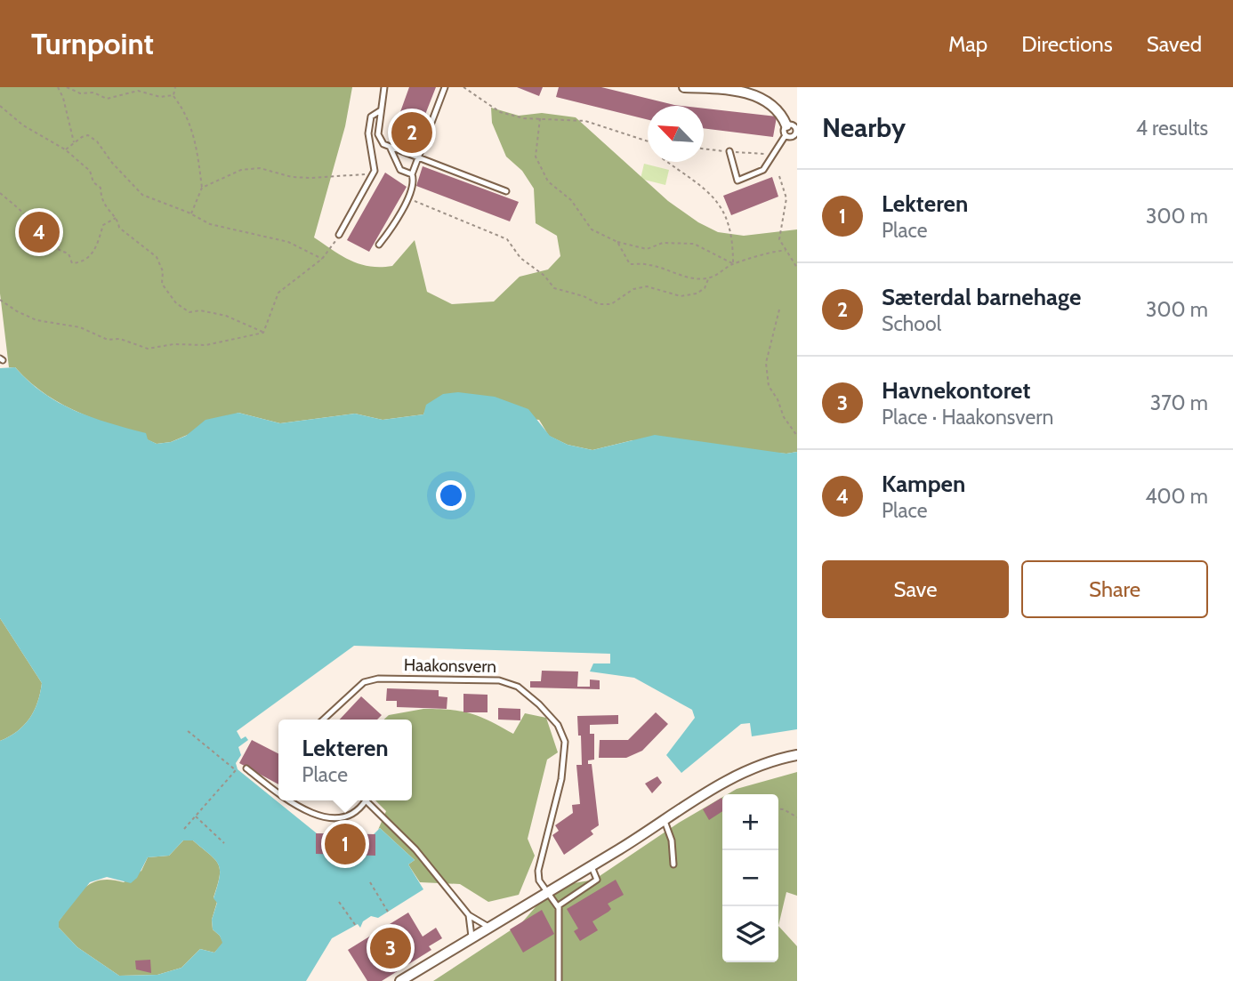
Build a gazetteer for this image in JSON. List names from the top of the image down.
{
  "streets": {
    "lane": ["Haakonsvern"]
  },
  "north": "top left",
  "page": {
    "header": "Turnpoint",
    "nav": ["Map", "Directions", "Saved"],
    "heading": ["Nearby", "4 results"],
    "pins": [
      "2",
      "4",
      "1",
      "3"
    ],
    "list": [
      {
        "mark": "1",
        "name": "Lekteren",
        "note": "Place",
        "value": "300 m"
      },
      {
        "mark": "2",
        "name": "Sæterdal barnehage",
        "note": "School",
        "value": "300 m"
      },
      {
        "mark": "3",
        "name": "Havnekontoret",
        "note": "Place · Haakonsvern",
        "value": "370 m"
      },
      {
        "mark": "4",
        "name": "Kampen",
        "note": "Place",
        "value": "400 m"
      }
    ],
    "buttons": ["Save", "Share"],
    "popup": ["Lekteren", "Place"],
    "map_buttons": ["+", "−"]
  }
}
